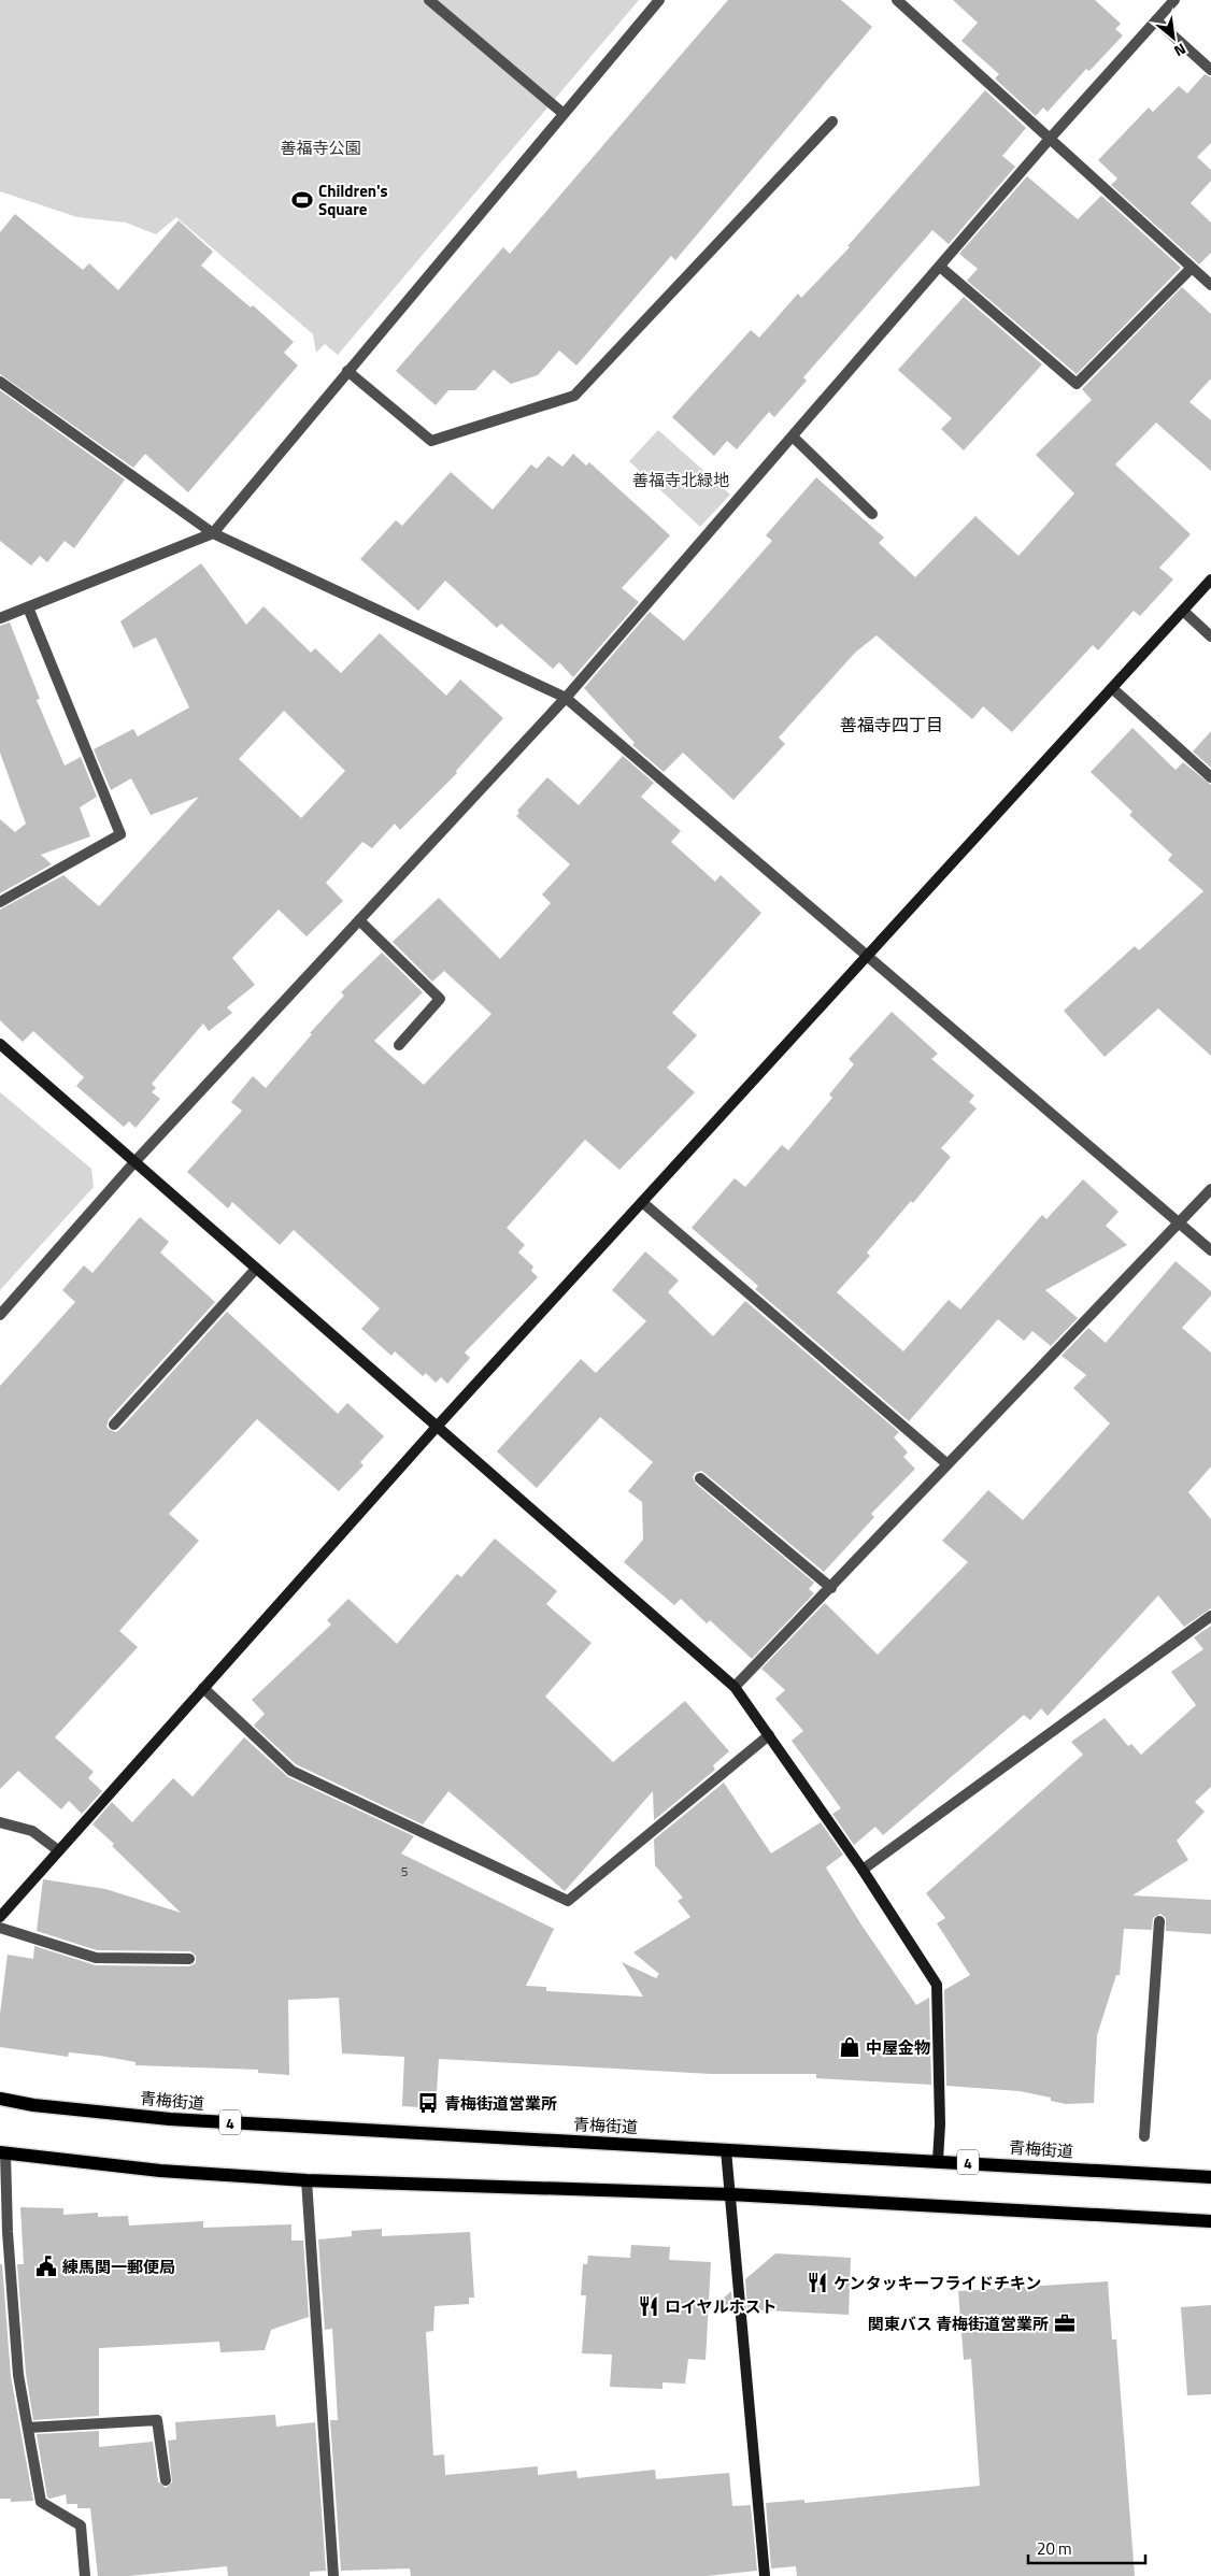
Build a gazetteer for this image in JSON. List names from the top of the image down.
{
  "streets": {
    "main road": ["青梅街道", "4"]
  },
  "districts": ["善福寺四丁目"],
  "parks": ["善福寺公園", "善福寺北緑地"],
  "places": {
    "sports": ["Children's Square"],
    "shop": ["中屋金物"],
    "bus stop": ["青梅街道営業所"],
    "public building": ["練馬関一郵便局"],
    "restaurant": ["ケンタッキーフライドチキン", "ロイヤルホスト"],
    "office": ["関東バス 青梅街道営業所"]
  },
  "house_numbers": ["5"],
  "scale_bar": "20 m",
  "north": "bottom right"
}
